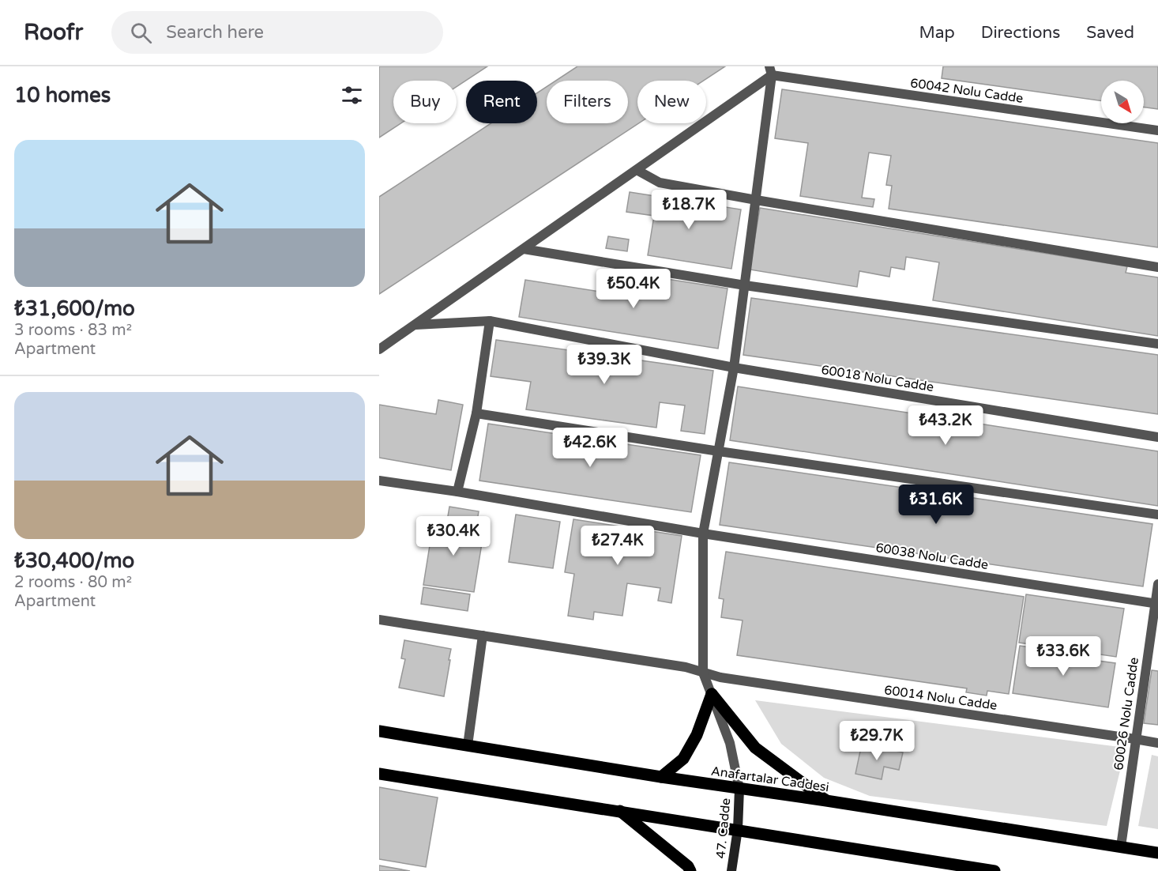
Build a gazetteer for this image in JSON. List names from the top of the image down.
{
  "streets": {
    "main road": ["Anafartalar Caddesi"],
    "street": [
      "60042 Nolu Cadde",
      "60018 Nolu Cadde",
      "60038 Nolu Cadde",
      "60014 Nolu Cadde",
      "60026 Nolu Cadde",
      "47. Cadde"
    ]
  },
  "crossings": [
    ["60038 Nolu Cadde", "60026 Nolu Cadde"],
    ["60014 Nolu Cadde", "60026 Nolu Cadde"],
    ["60026 Nolu Cadde", "Anafartalar Caddesi"],
    ["Anafartalar Caddesi", "47. Cadde"]
  ],
  "north": "bottom right",
  "page": {
    "header": "Roofr",
    "search": "Search here",
    "nav": ["Map", "Directions", "Saved"],
    "heading": "10 homes",
    "chip": [
      "Buy",
      "Rent",
      "Filters",
      "New"
    ],
    "list": [
      {
        "name": "₺31,600/mo",
        "note": "3 rooms · 83 m² · Apartment"
      },
      {
        "name": "₺30,400/mo",
        "note": "2 rooms · 80 m² · Apartment"
      }
    ],
    "price": [
      "₺18.7K",
      "₺50.4K",
      "₺39.3K",
      "₺43.2K",
      "₺42.6K",
      "₺31.6K",
      "₺30.4K",
      "₺27.4K",
      "₺33.6K",
      "₺29.7K"
    ]
  }
}
